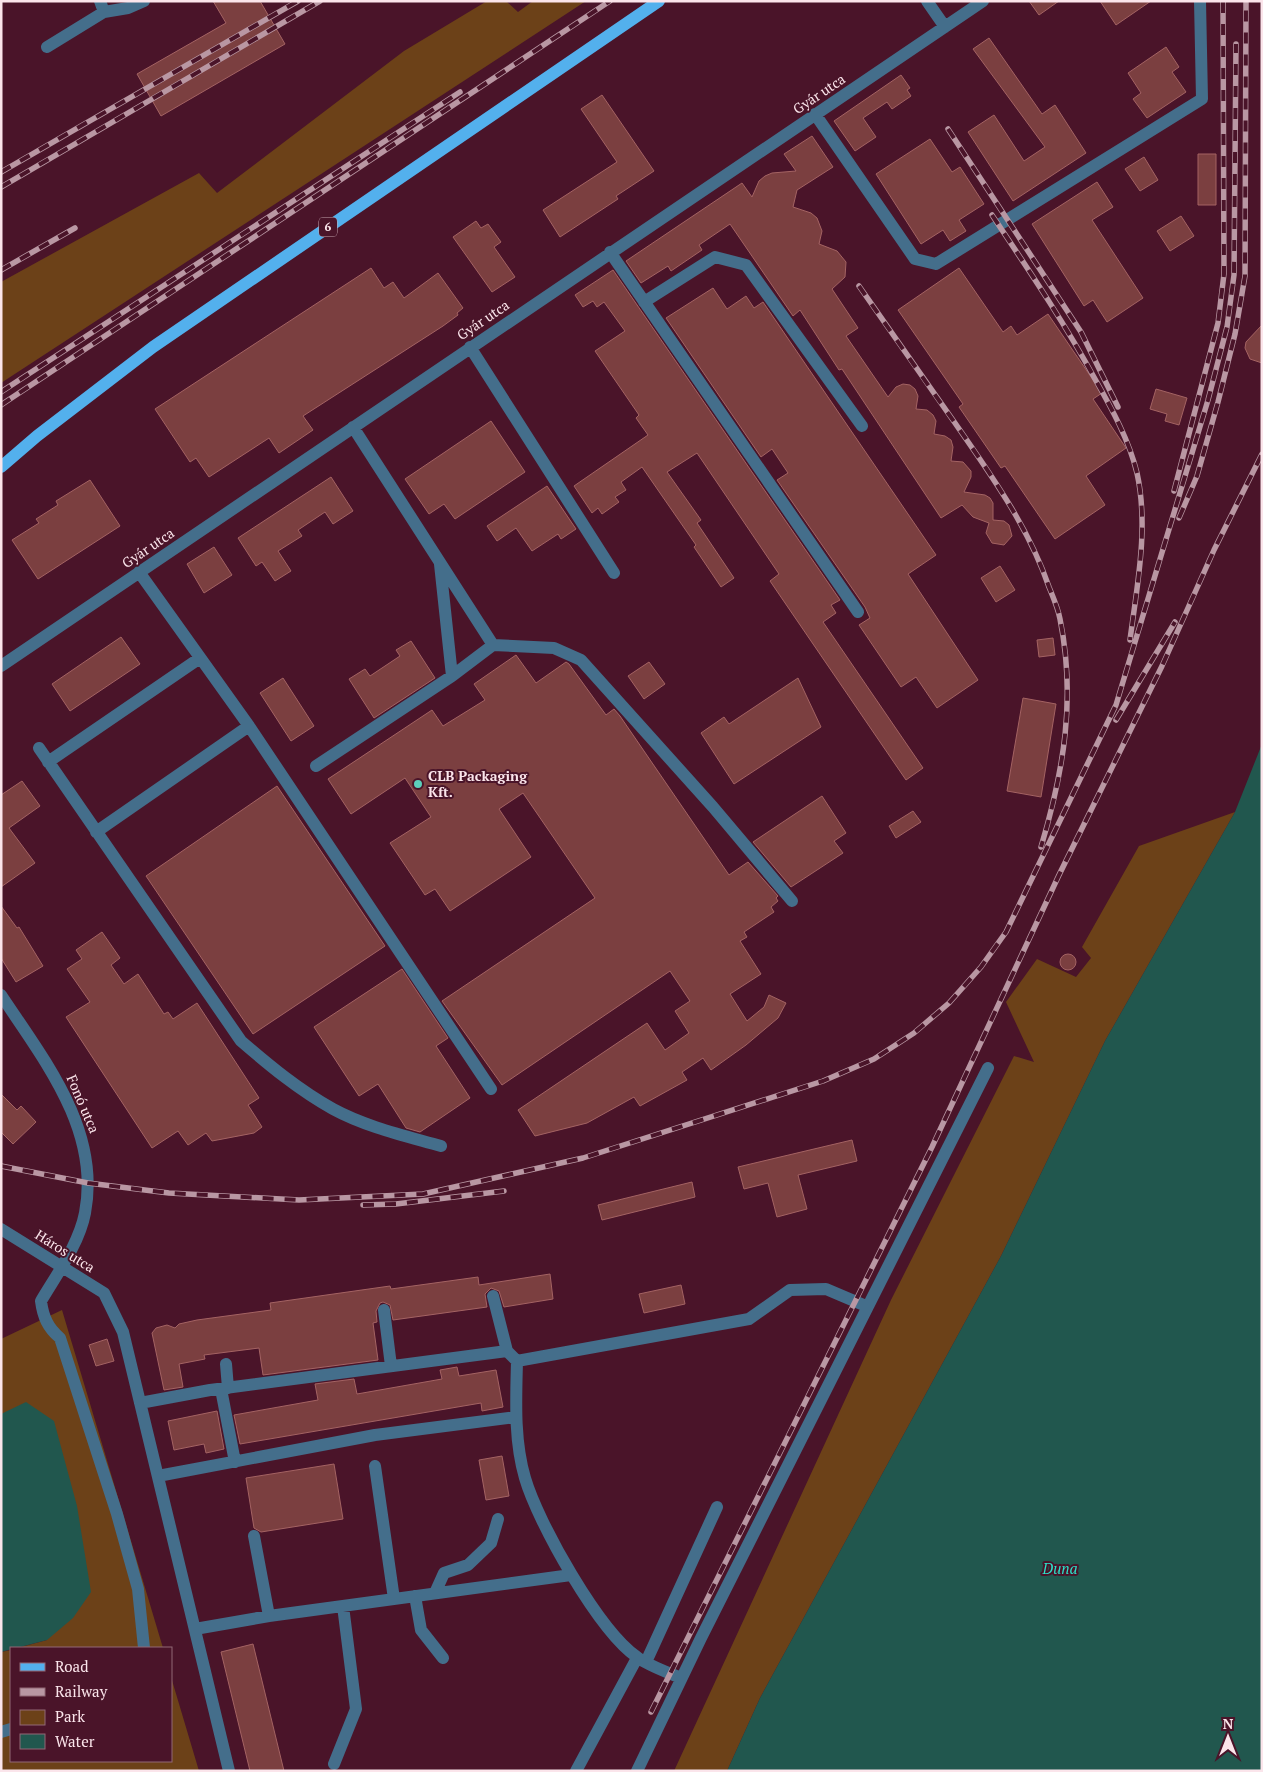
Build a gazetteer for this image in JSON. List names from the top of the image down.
{
  "streets": {
    "main road": ["6"],
    "street": ["Gyár utca", "Fonó utca", "Háros utca"]
  },
  "crossings": [
    ["Fonó utca", "Háros utca"]
  ],
  "water": ["Duna"],
  "places": ["CLB Packaging Kft."],
  "legend": [
    "Road",
    "Railway",
    "Park",
    "Water"
  ],
  "north": "top"
}
